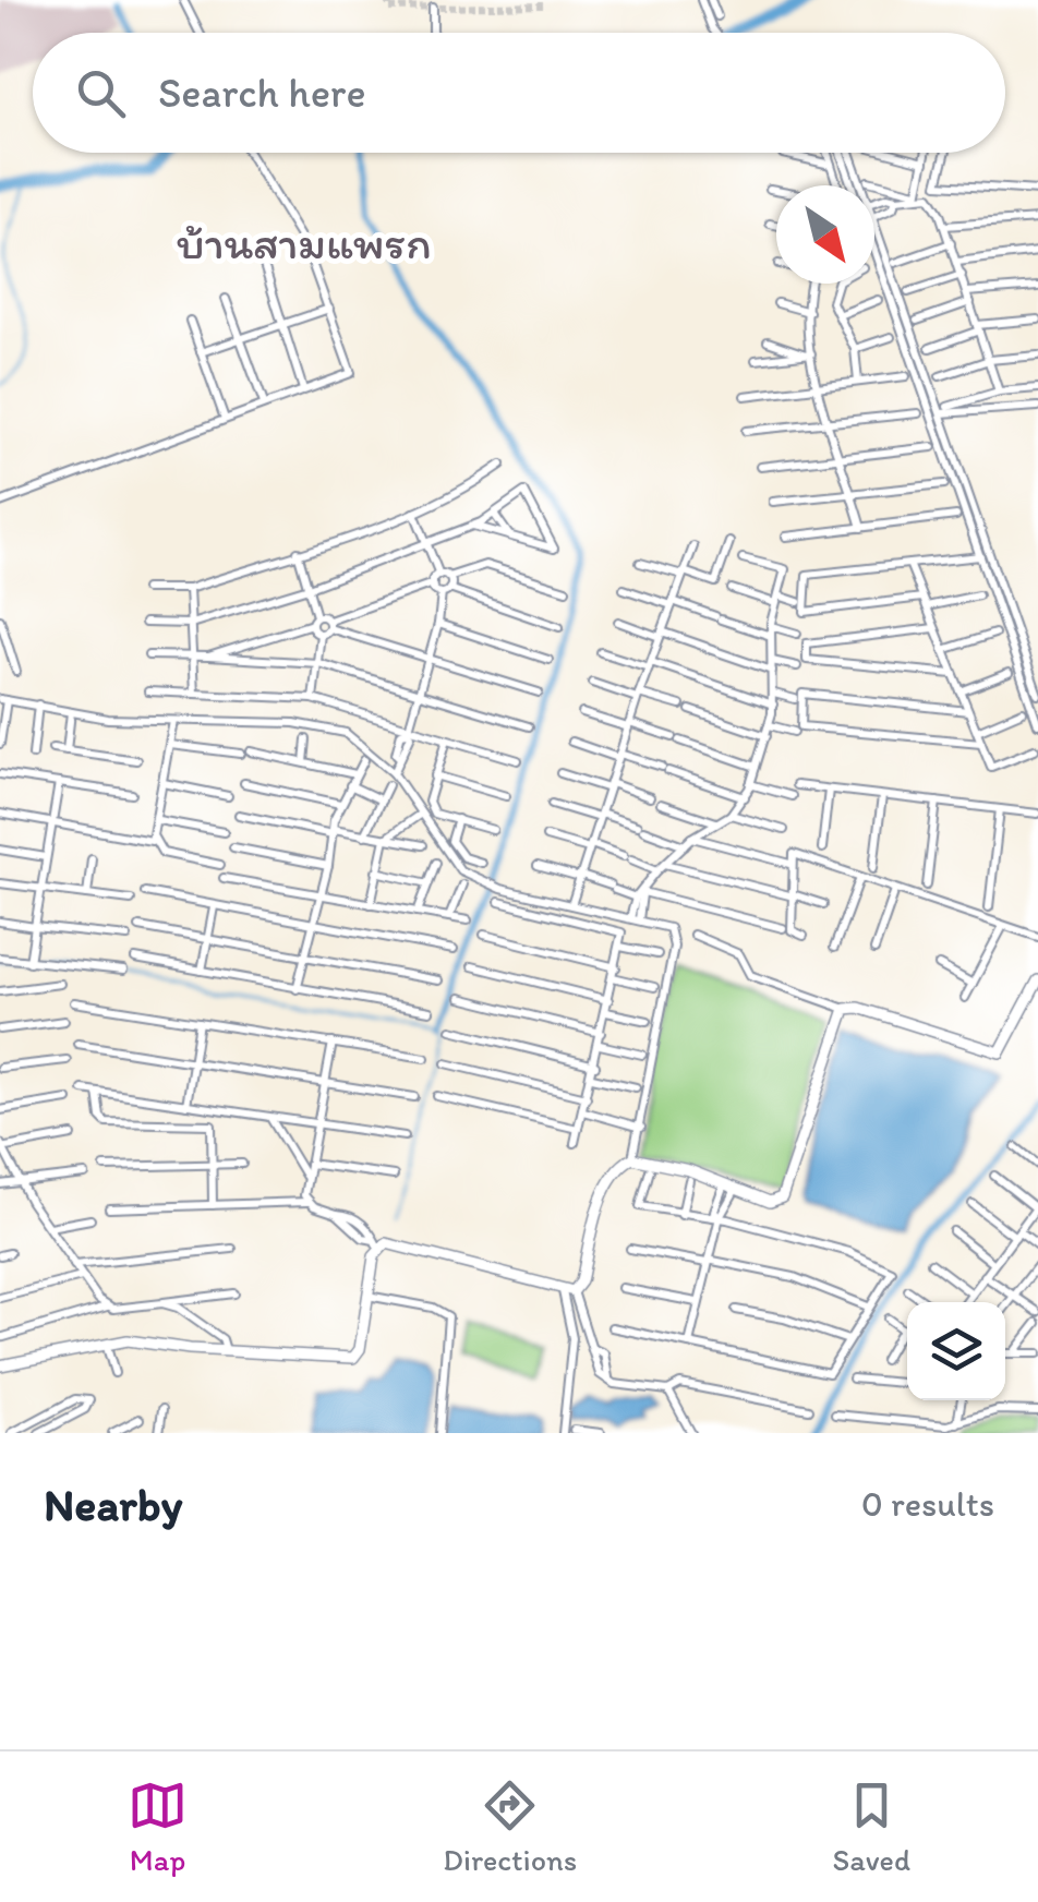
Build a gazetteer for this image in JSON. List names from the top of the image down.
{
  "districts": ["บ้านสามแพรก"],
  "north": "bottom right",
  "page": {
    "search": "Search here",
    "heading": ["Nearby", "0 results"],
    "nav": ["Map", "Directions", "Saved"]
  }
}
